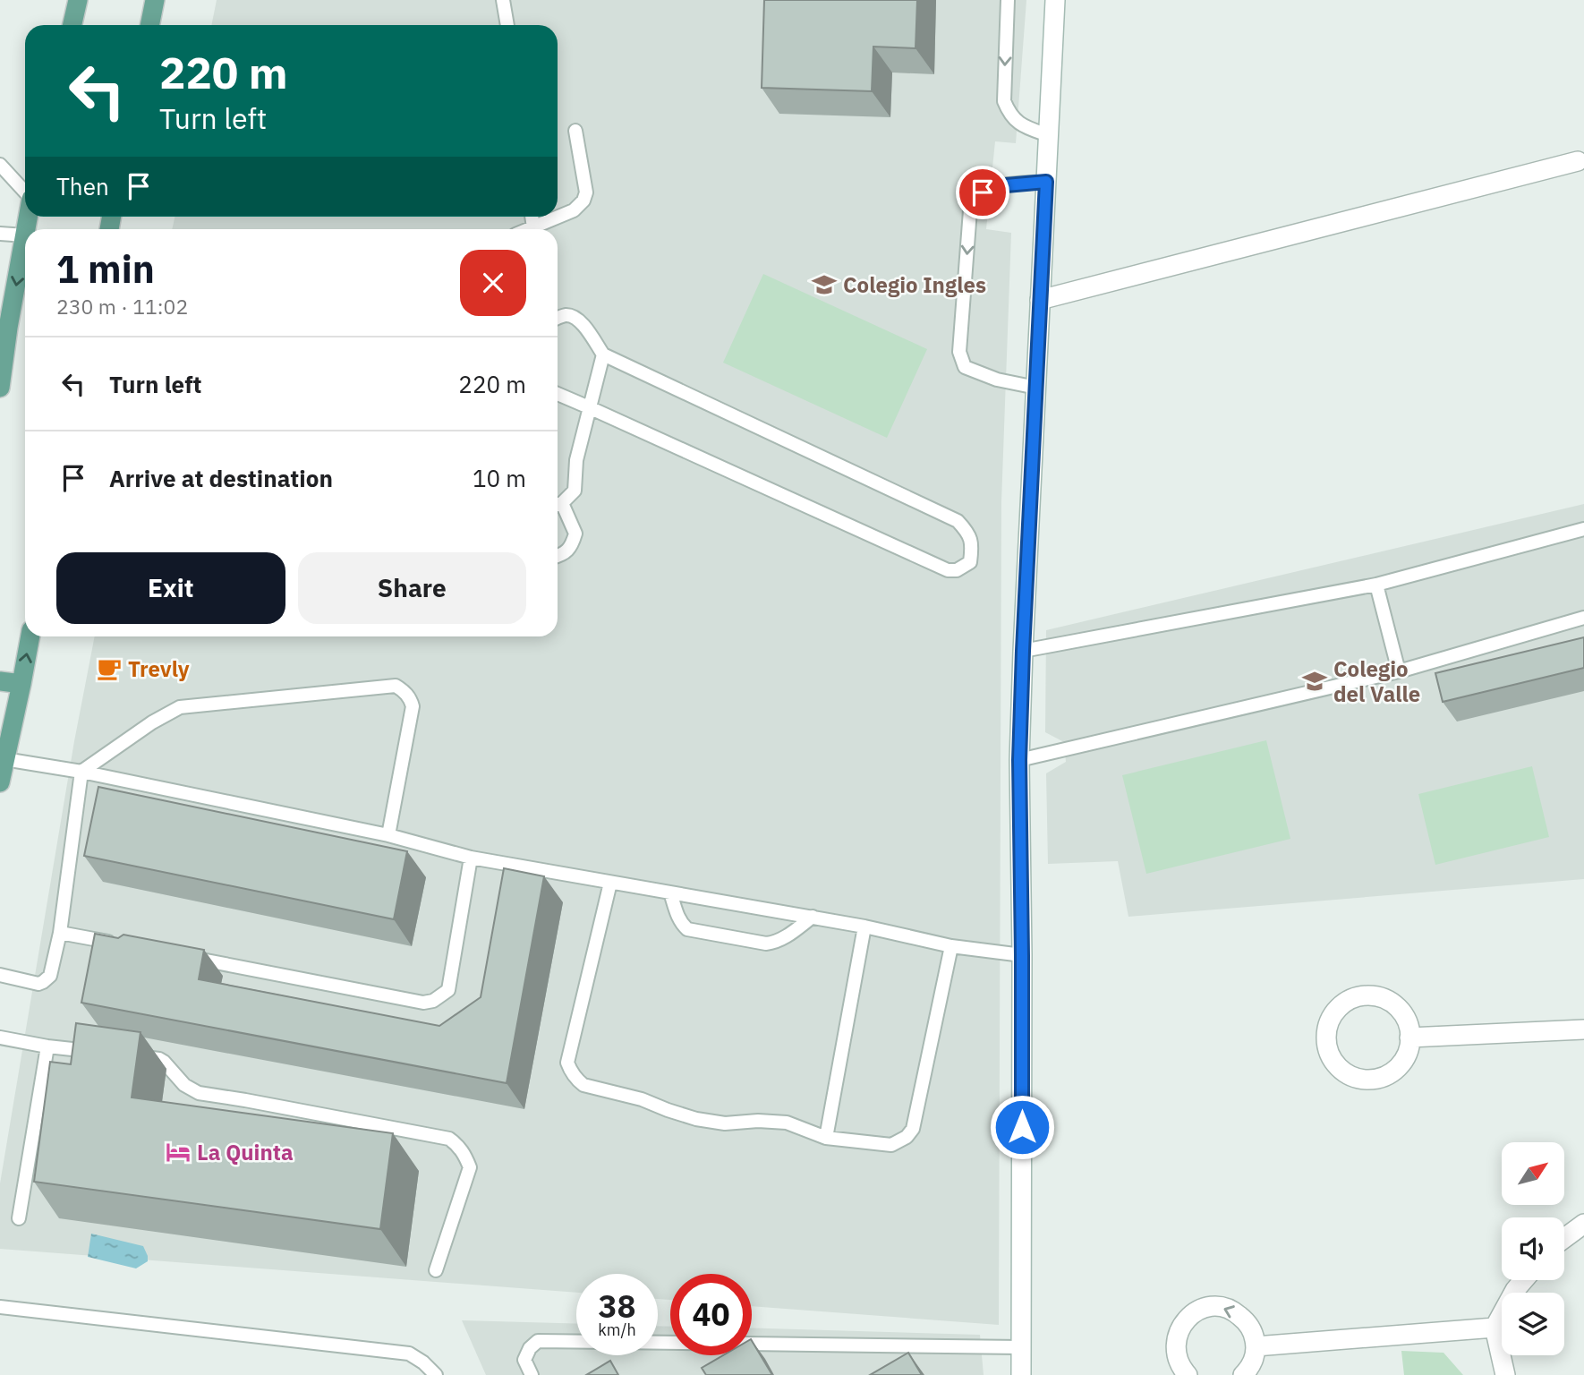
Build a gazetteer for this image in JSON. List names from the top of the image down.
{
  "places": {
    "school or university": ["Colegio Ingles", "Colegio del Valle"],
    "cafe": ["Trevly"],
    "hotel": ["La Quinta"]
  },
  "north": "top right",
  "page": {
    "turn": ["220 m", "Turn left"],
    "then": "Then",
    "heading": ["1 min", "230 m · 11:02"],
    "list": [
      {
        "name": "Turn left",
        "value": "220 m"
      },
      {
        "name": "Arrive at destination",
        "value": "10 m"
      }
    ],
    "buttons": ["Exit", "Share"],
    "speed": "38 km/h",
    "limit": "40"
  }
}
